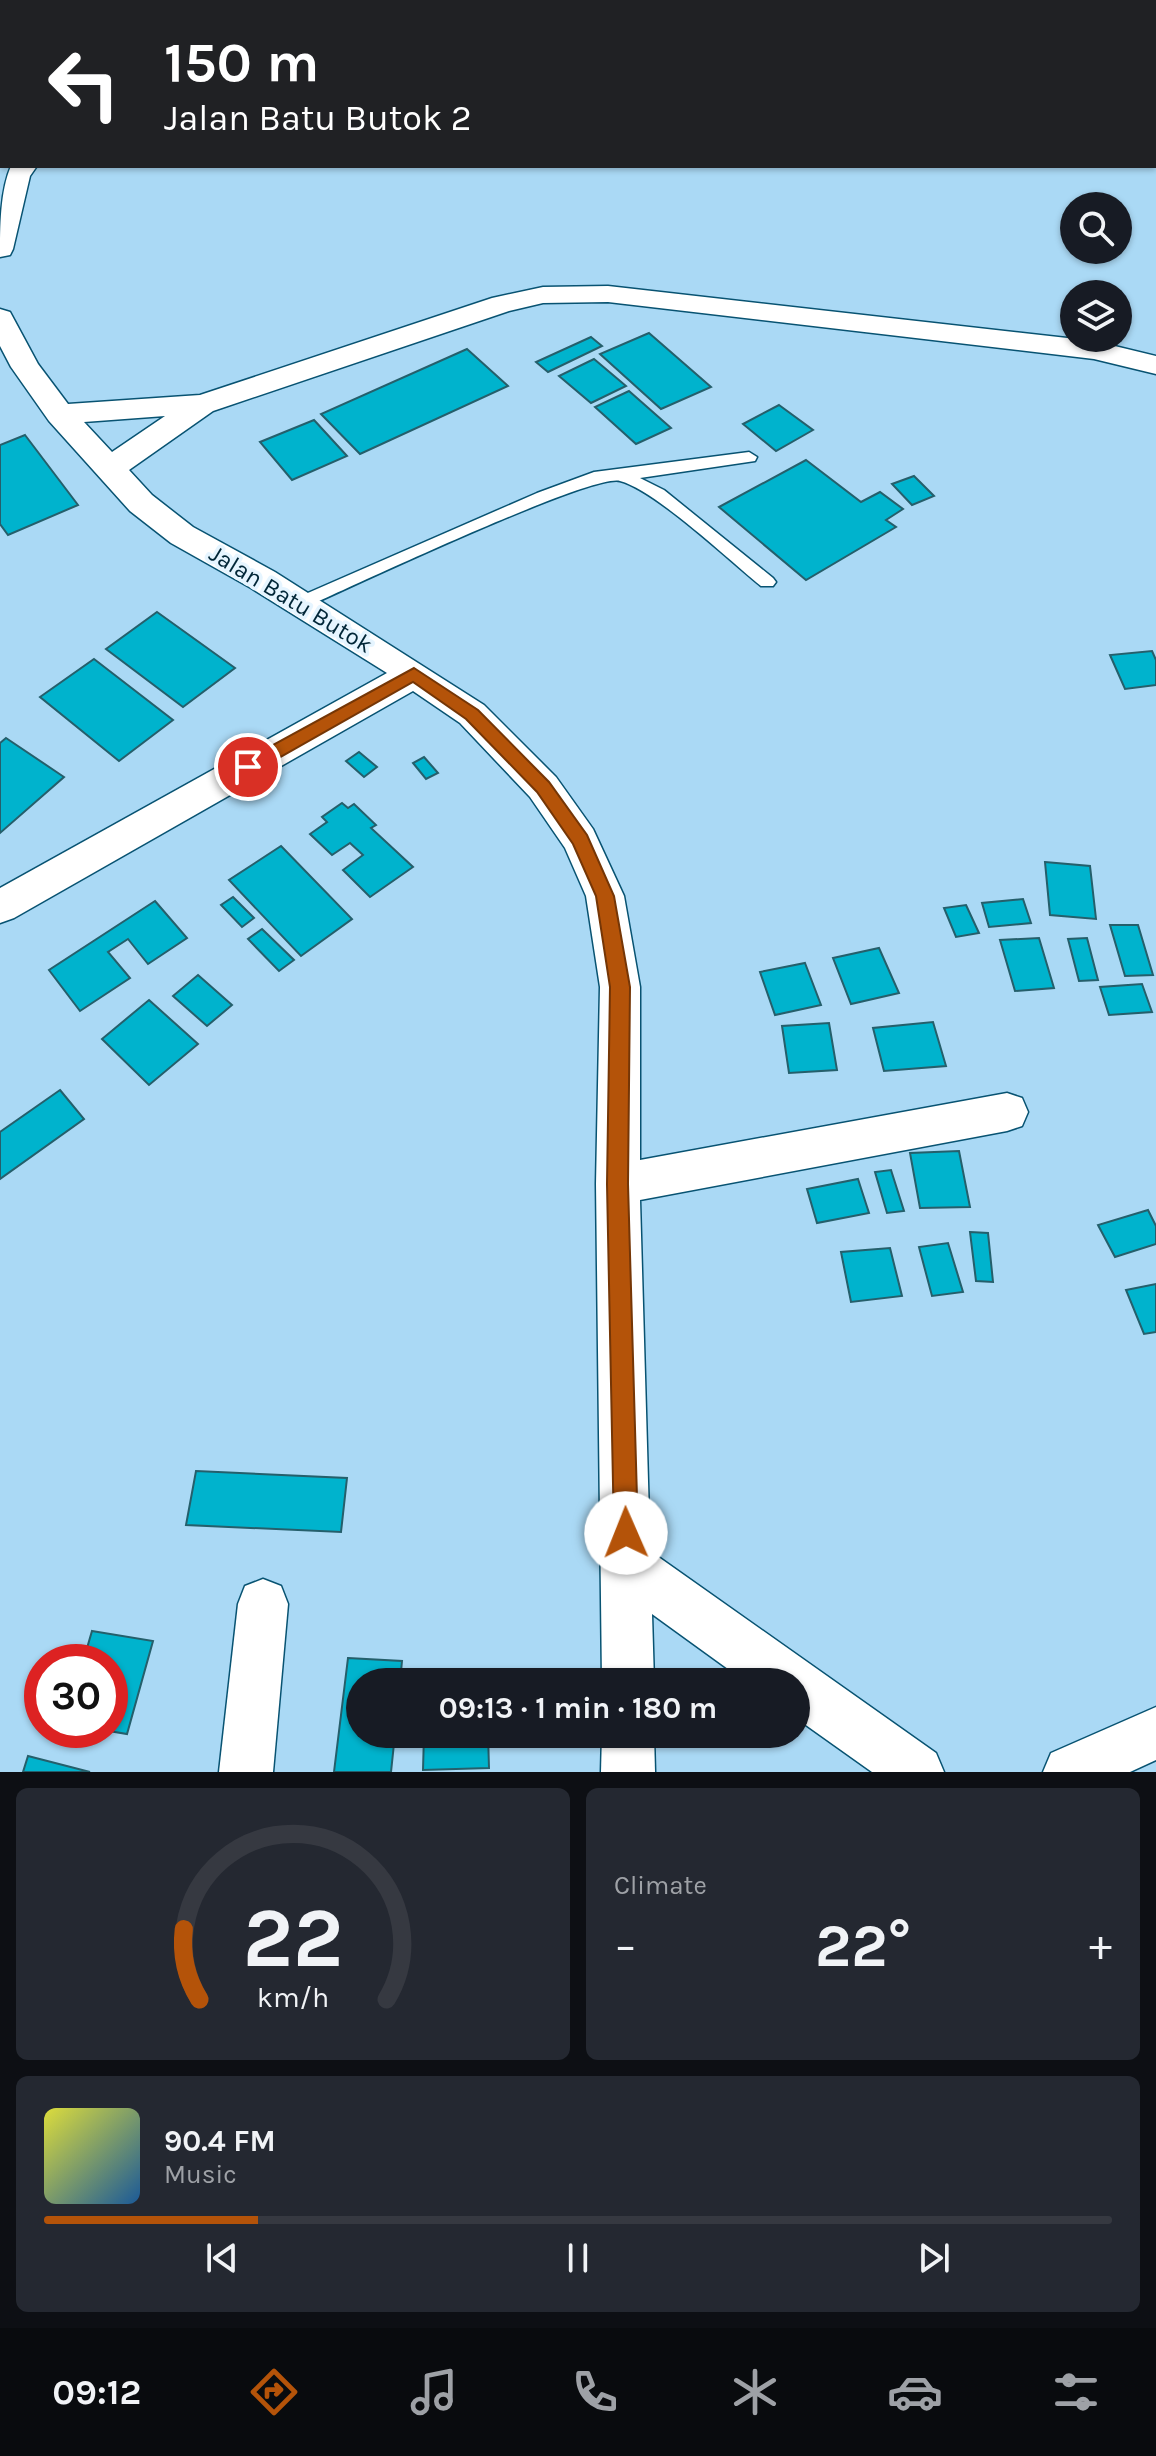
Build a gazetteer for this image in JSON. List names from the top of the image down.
{
  "streets": {
    "street": ["Jalan Batu Butok"]
  },
  "page": {
    "turn": ["150 m", "Jalan Batu Butok 2"],
    "limit": "30",
    "trip": "09:13 · 1 min · 180 m",
    "tile": "Climate",
    "heat": ["−", "22°", "+"],
    "song": ["90.4 FM", "Music"],
    "tabs": "09:12",
    "gauge": ["22", "km/h"]
  }
}
